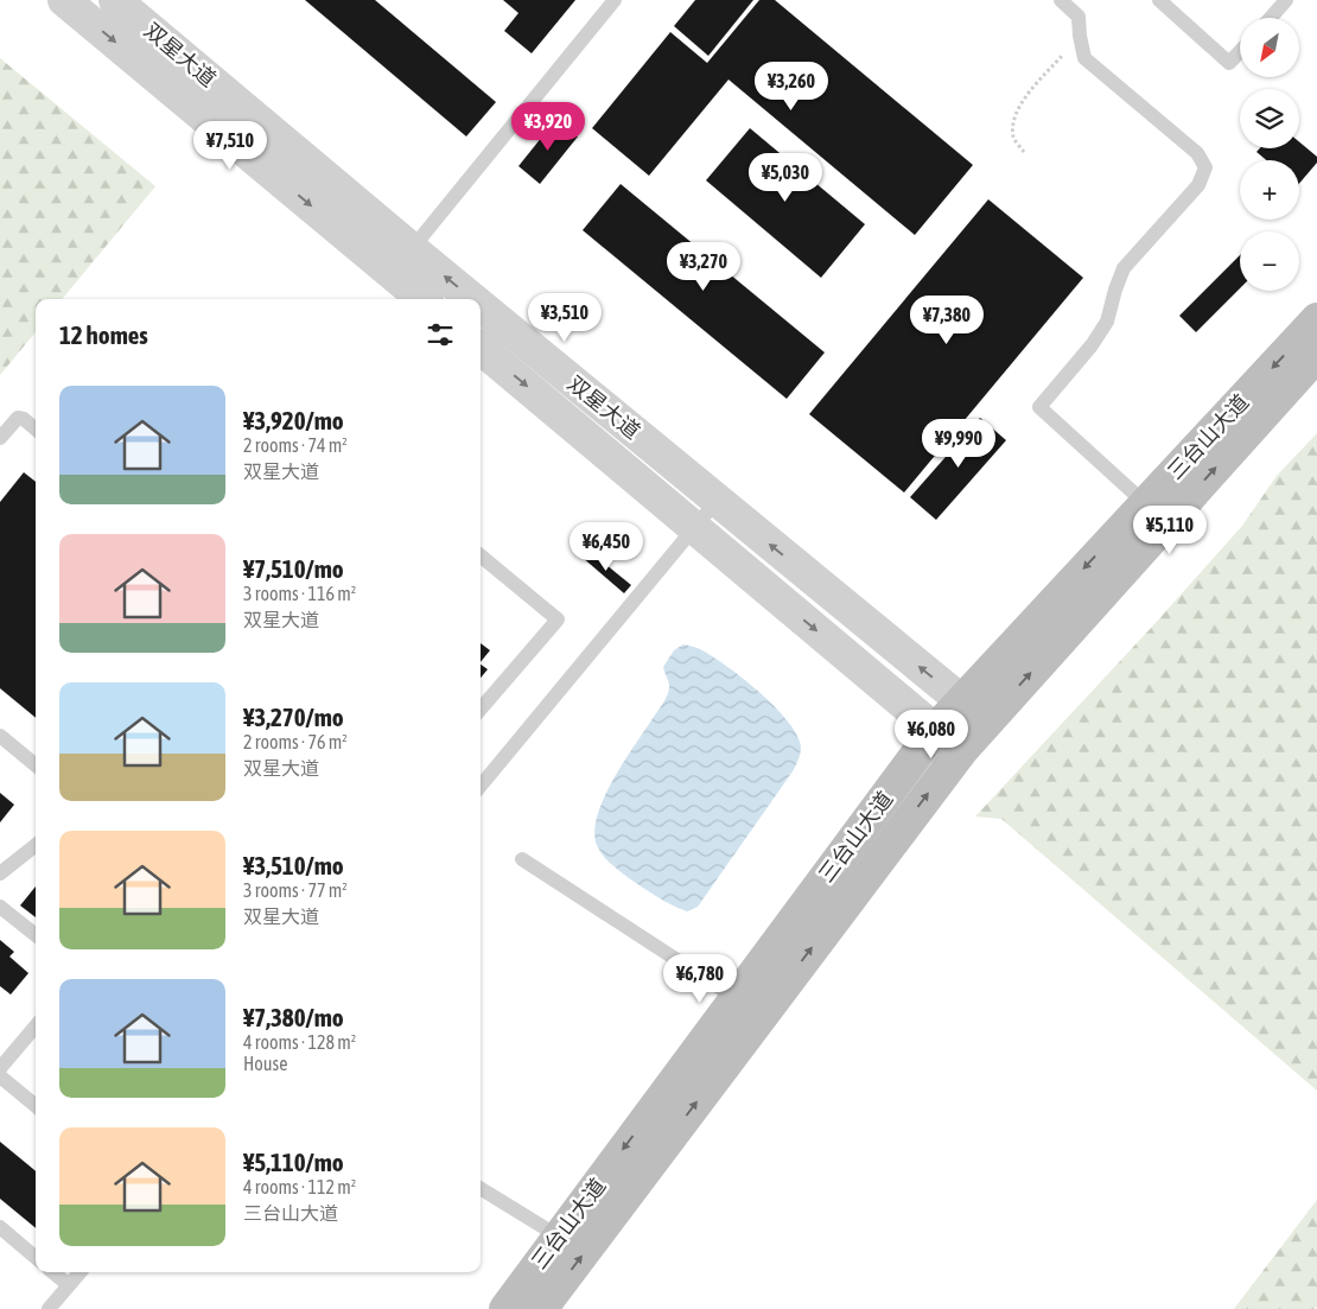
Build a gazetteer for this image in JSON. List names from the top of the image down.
{
  "streets": {
    "main road": ["三台山大道"],
    "street": ["双星大道"]
  },
  "crossings": [
    ["双星大道", "三台山大道"]
  ],
  "north": "bottom left",
  "page": {
    "map_buttons": ["+", "−"],
    "price": [
      "¥3,260",
      "¥3,920",
      "¥7,510",
      "¥5,030",
      "¥3,270",
      "¥3,510",
      "¥7,380",
      "¥9,990",
      "¥5,110",
      "¥6,450",
      "¥6,080",
      "¥6,780"
    ],
    "heading": "12 homes",
    "list": [
      {
        "name": "¥3,920/mo",
        "note": "2 rooms · 74 m² · 双星大道"
      },
      {
        "name": "¥7,510/mo",
        "note": "3 rooms · 116 m² · 双星大道"
      },
      {
        "name": "¥3,270/mo",
        "note": "2 rooms · 76 m² · 双星大道"
      },
      {
        "name": "¥3,510/mo",
        "note": "3 rooms · 77 m² · 双星大道"
      },
      {
        "name": "¥7,380/mo",
        "note": "4 rooms · 128 m² · House"
      },
      {
        "name": "¥5,110/mo",
        "note": "4 rooms · 112 m² · 三台山大道"
      }
    ]
  }
}
